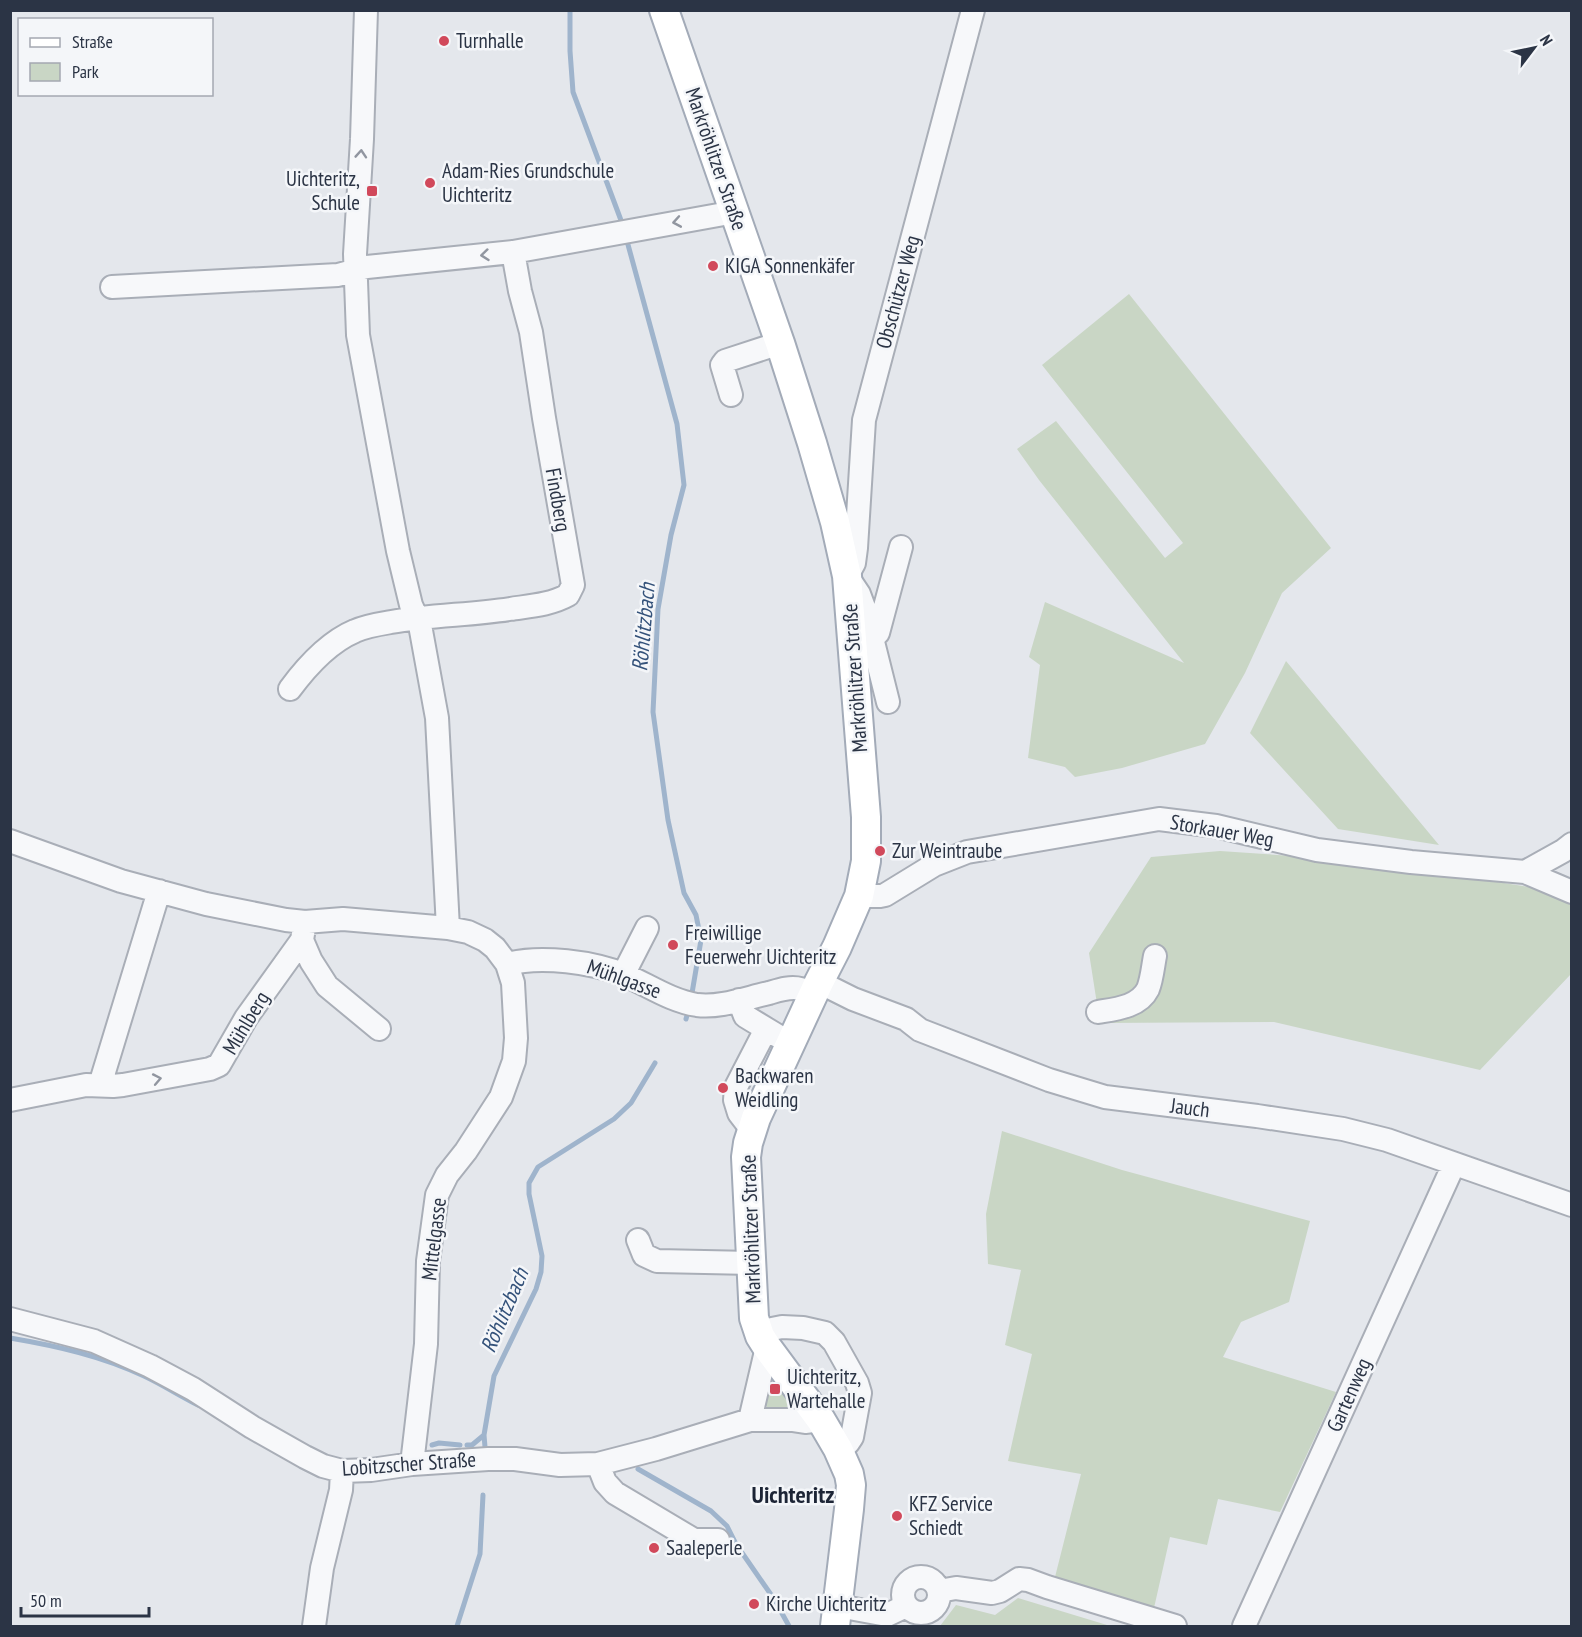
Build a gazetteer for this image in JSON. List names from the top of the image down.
{
  "streets": {
    "main road": ["Markröhlitzer Straße"],
    "street": [
      "Obschützer Weg",
      "Findberg",
      "Storkauer Weg",
      "Mühlgasse",
      "Mühlberg",
      "Jauch",
      "Mittelgasse",
      "Gartenweg",
      "Lobitzscher Straße"
    ]
  },
  "crossings": [
    ["Markröhlitzer Straße", "Obschützer Weg"],
    ["Markröhlitzer Straße", "Storkauer Weg"],
    ["Markröhlitzer Straße", "Mühlgasse"],
    ["Markröhlitzer Straße", "Jauch"],
    ["Mühlgasse", "Jauch"],
    ["Mühlgasse", "Mittelgasse"],
    ["Jauch", "Gartenweg"],
    ["Mittelgasse", "Lobitzscher Straße"]
  ],
  "one_way": ["Mühlberg"],
  "districts": ["Uichteritz"],
  "water": ["Röhlitzbach"],
  "places": {
    "other": [
      "Turnhalle",
      "Adam-Ries Grundschule Uichteritz",
      "KIGA Sonnenkäfer",
      "Zur Weintraube",
      "Freiwillige Feuerwehr Uichteritz",
      "Backwaren Weidling",
      "KFZ Service Schiedt",
      "Saaleperle",
      "Kirche Uichteritz"
    ],
    "transit": ["Uichteritz, Schule", "Uichteritz, Wartehalle"]
  },
  "legend": ["Straße", "Park"],
  "scale_bar": "50 m",
  "north": "top right"
}
